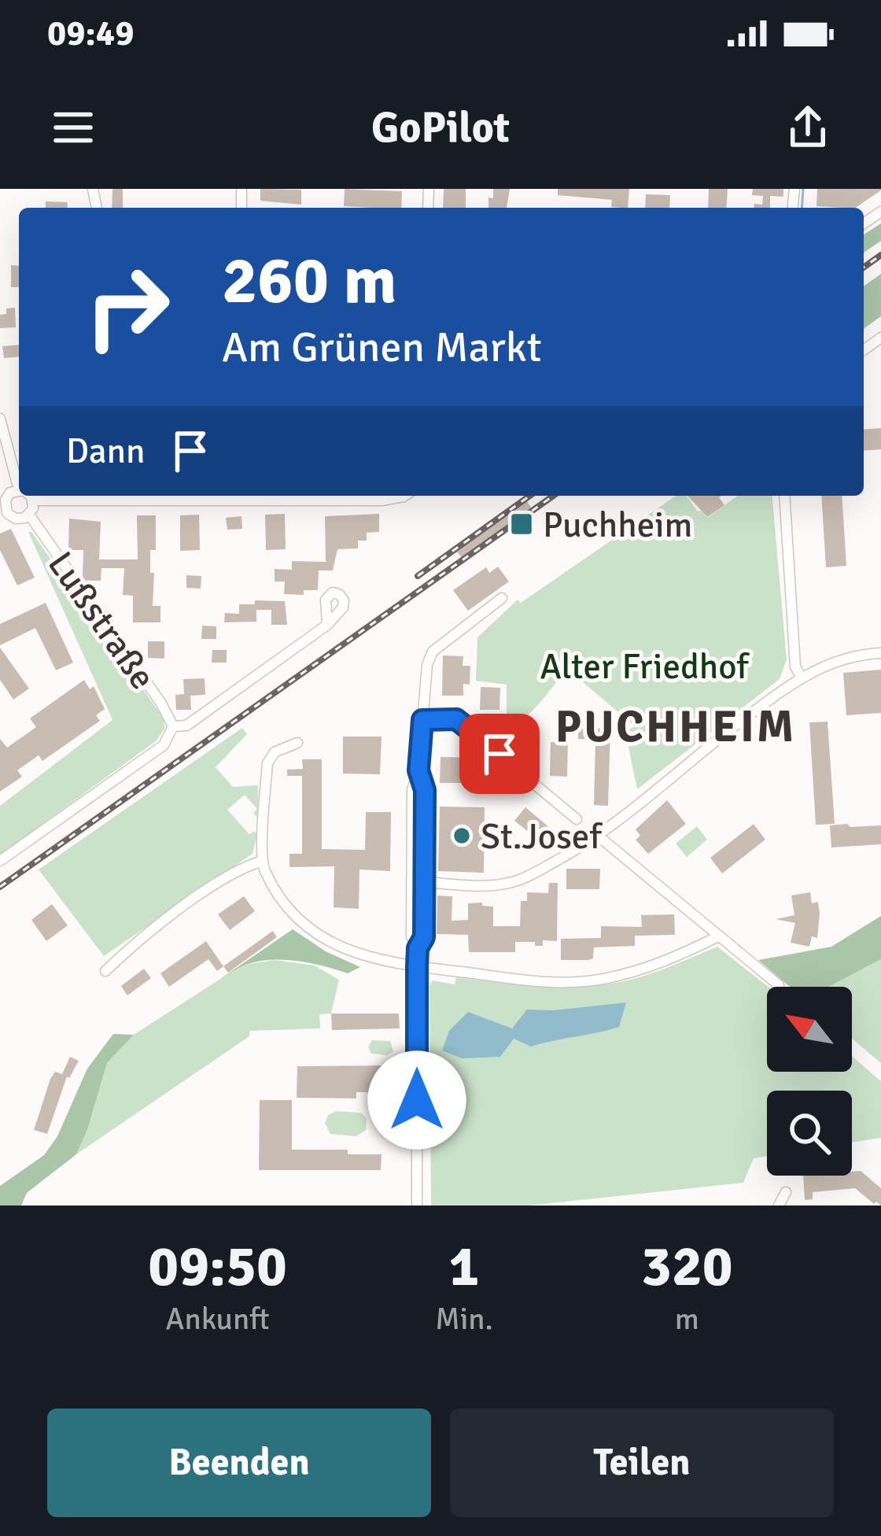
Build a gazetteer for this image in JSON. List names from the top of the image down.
{
  "streets": {
    "street": ["Lußstraße"]
  },
  "districts": ["PUCHHEIM"],
  "parks": ["Alter Friedhof"],
  "places": {
    "transit": ["Puchheim"],
    "other": ["St.Josef"]
  },
  "north": "top left",
  "page": {
    "status": "09:49",
    "header": "GoPilot",
    "turn": ["260 m", "Am Grünen Markt"],
    "then": "Dann",
    "eta": [
      "09:50",
      "Ankunft",
      "1",
      "Min.",
      "320",
      "m"
    ],
    "buttons": ["Beenden", "Teilen"]
  }
}
